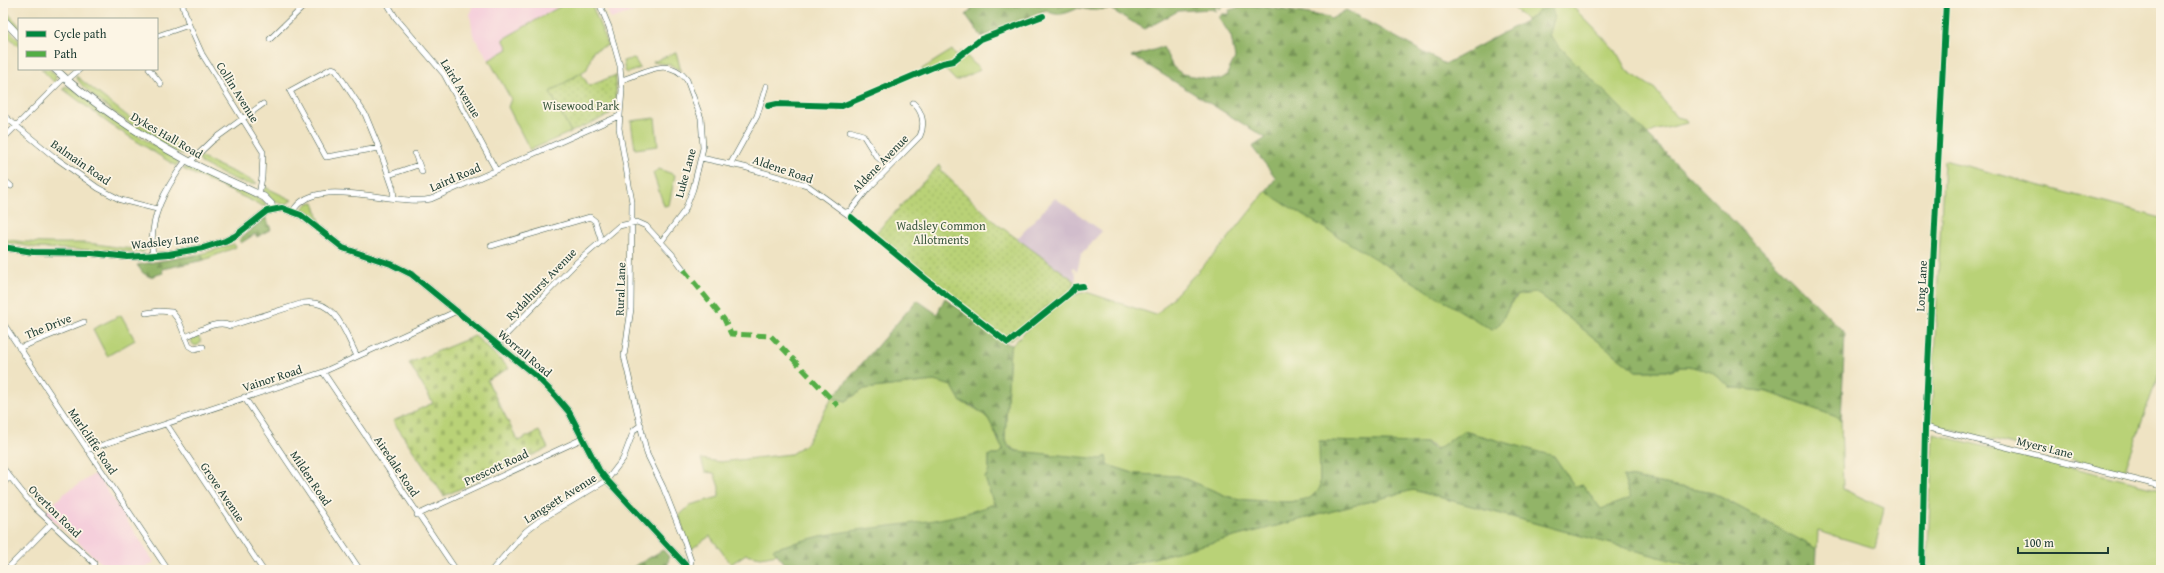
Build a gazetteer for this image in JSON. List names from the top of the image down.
{
  "streets": {
    "street": [
      "Laird Avenue",
      "Collin Avenue",
      "Dykes Hall Road",
      "Balmain Road",
      "Aldene Avenue",
      "Aldene Road",
      "Luke Lane",
      "Laird Road",
      "Wadsley Lane",
      "Rydalhurst Avenue",
      "Long Lane",
      "Rural Lane",
      "The Drive",
      "Worrall Road",
      "Vainor Road",
      "Marlcliffe Road",
      "Myers Lane",
      "Airedale Road",
      "Prescott Road",
      "Milden Road",
      "Grove Avenue",
      "Langsett Avenue",
      "Overton Road"
    ]
  },
  "crossings": [
    ["Laird Avenue", "Laird Road"],
    ["Collin Avenue", "Dykes Hall Road"],
    ["Dykes Hall Road", "Wadsley Lane"],
    ["Aldene Avenue", "Aldene Road"],
    ["Aldene Road", "Luke Lane"],
    ["Luke Lane", "Rural Lane"],
    ["Laird Road", "Rural Lane"],
    ["Laird Road", "Worrall Road"],
    ["Rydalhurst Avenue", "Rural Lane"],
    ["Rydalhurst Avenue", "Worrall Road"],
    ["Long Lane", "Myers Lane"],
    ["Rural Lane", "Worrall Road"],
    ["The Drive", "Marlcliffe Road"],
    ["Worrall Road", "Vainor Road"],
    ["Worrall Road", "Prescott Road"],
    ["Worrall Road", "Langsett Avenue"],
    ["Vainor Road", "Marlcliffe Road"],
    ["Vainor Road", "Airedale Road"],
    ["Vainor Road", "Milden Road"],
    ["Vainor Road", "Grove Avenue"],
    ["Airedale Road", "Prescott Road"]
  ],
  "parks": ["Wisewood Park", "Wadsley Common Allotments"],
  "legend": ["Cycle path", "Path"],
  "scale_bar": "100 m"
}
